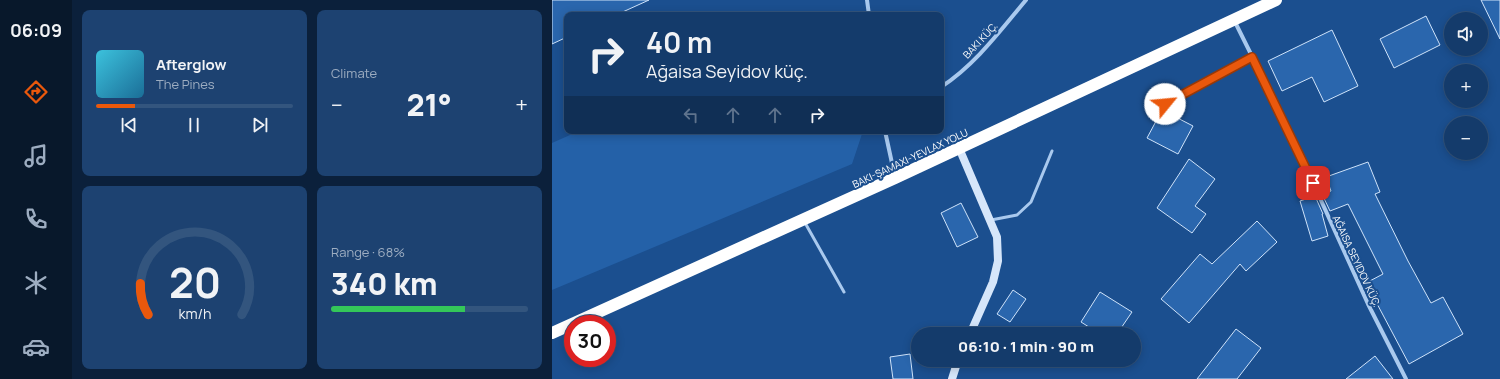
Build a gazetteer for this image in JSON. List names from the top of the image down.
{
  "streets": {
    "street": ["AĞAISA SEYIDOV KÜÇ."]
  },
  "page": {
    "tabs": "06:09",
    "tile": [
      "Climate",
      ["Range · 68%", "340 km"]
    ],
    "map_buttons": ["+", "−"],
    "turn": ["40 m", "Ağaisa Seyidov küç."],
    "song": ["Afterglow", "The Pines"],
    "heat": ["−", "21°", "+"],
    "limit": "30",
    "trip": "06:10 · 1 min · 90 m",
    "gauge": ["20", "km/h"]
  }
}
